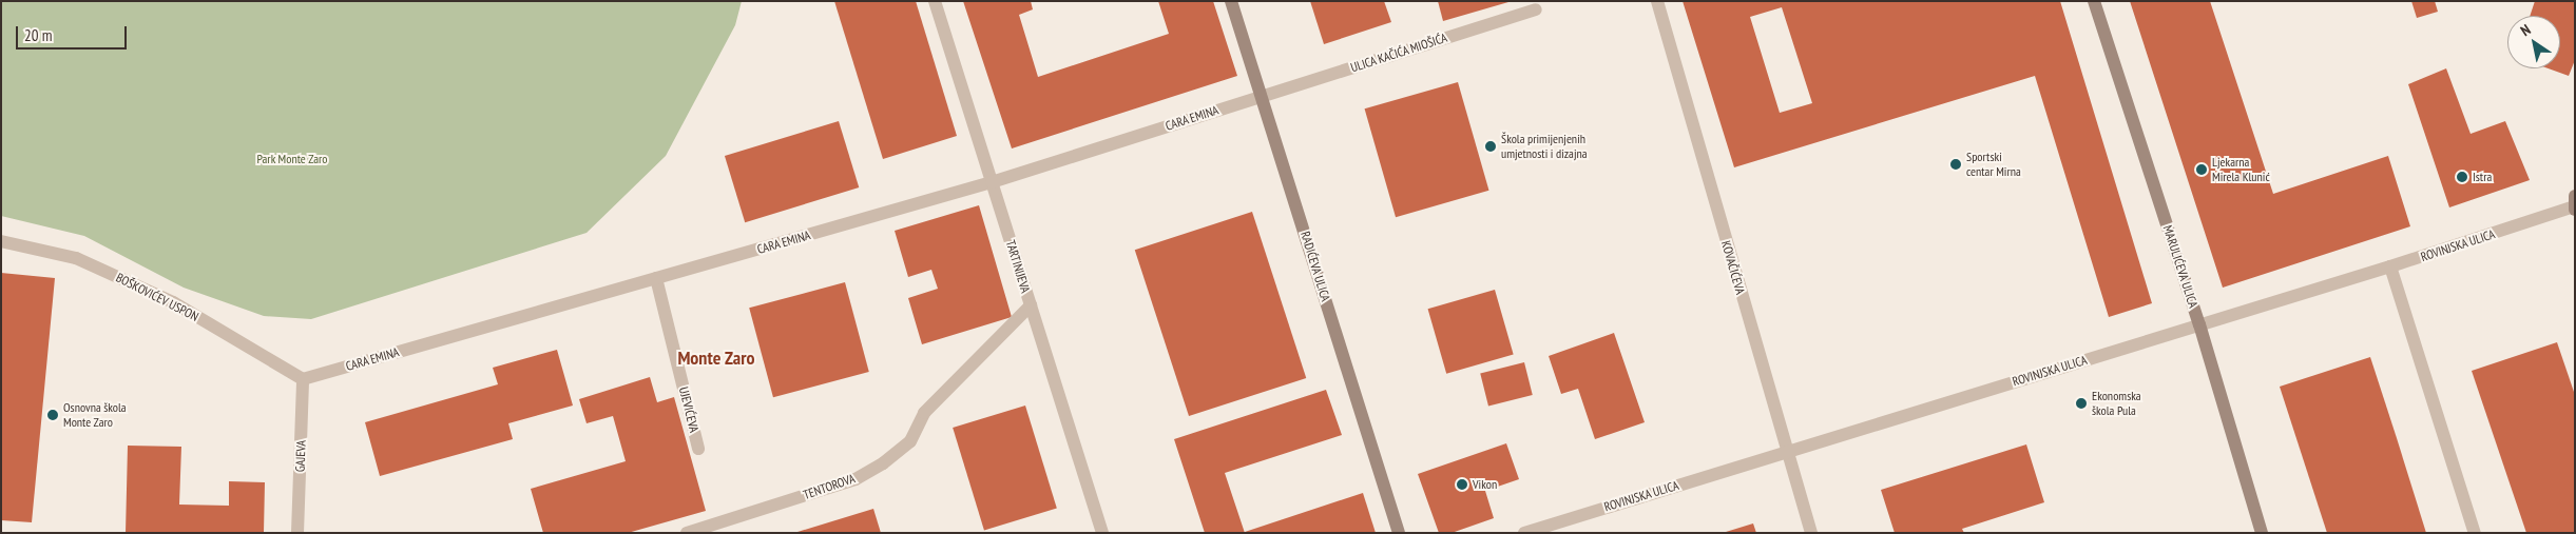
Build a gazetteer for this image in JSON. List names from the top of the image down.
{
  "streets": {
    "main road": ["RADIĆEVA ULICA", "MARULIĆEVA ULICA"],
    "street": [
      "ULICA KAČIĆA MIOŠIĆA",
      "CARA EMINA",
      "ROVINJSKA ULICA",
      "TARTINIJEVA",
      "KOVAČIĆEVA",
      "BOŠKOVIĆEV USPON",
      "UJEVIĆEVA",
      "GAJEVA",
      "TENTOROVA"
    ]
  },
  "crossings": [
    ["ULICA KAČIĆA MIOŠIĆA", "CARA EMINA"],
    ["ULICA KAČIĆA MIOŠIĆA", "RADIĆEVA ULICA"],
    ["CARA EMINA", "TARTINIJEVA"],
    ["CARA EMINA", "RADIĆEVA ULICA"],
    ["CARA EMINA", "BOŠKOVIĆEV USPON"],
    ["CARA EMINA", "UJEVIĆEVA"],
    ["CARA EMINA", "GAJEVA"],
    ["ROVINJSKA ULICA", "MARULIĆEVA ULICA"],
    ["ROVINJSKA ULICA", "KOVAČIĆEVA"],
    ["TARTINIJEVA", "TENTOROVA"],
    ["BOŠKOVIĆEV USPON", "GAJEVA"]
  ],
  "districts": ["Monte Zaro"],
  "parks": ["Park Monte Zaro"],
  "places": [
    "Škola primijenjenih umjetnosti i dizajna",
    "Sportski centar Mirna",
    "Ljekarna Mirela Klunić",
    "Istra",
    "Ekonomska škola Pula",
    "Osnovna škola Monte Zaro",
    "Vikon"
  ],
  "scale_bar": "20 m",
  "north": "top left"
}
